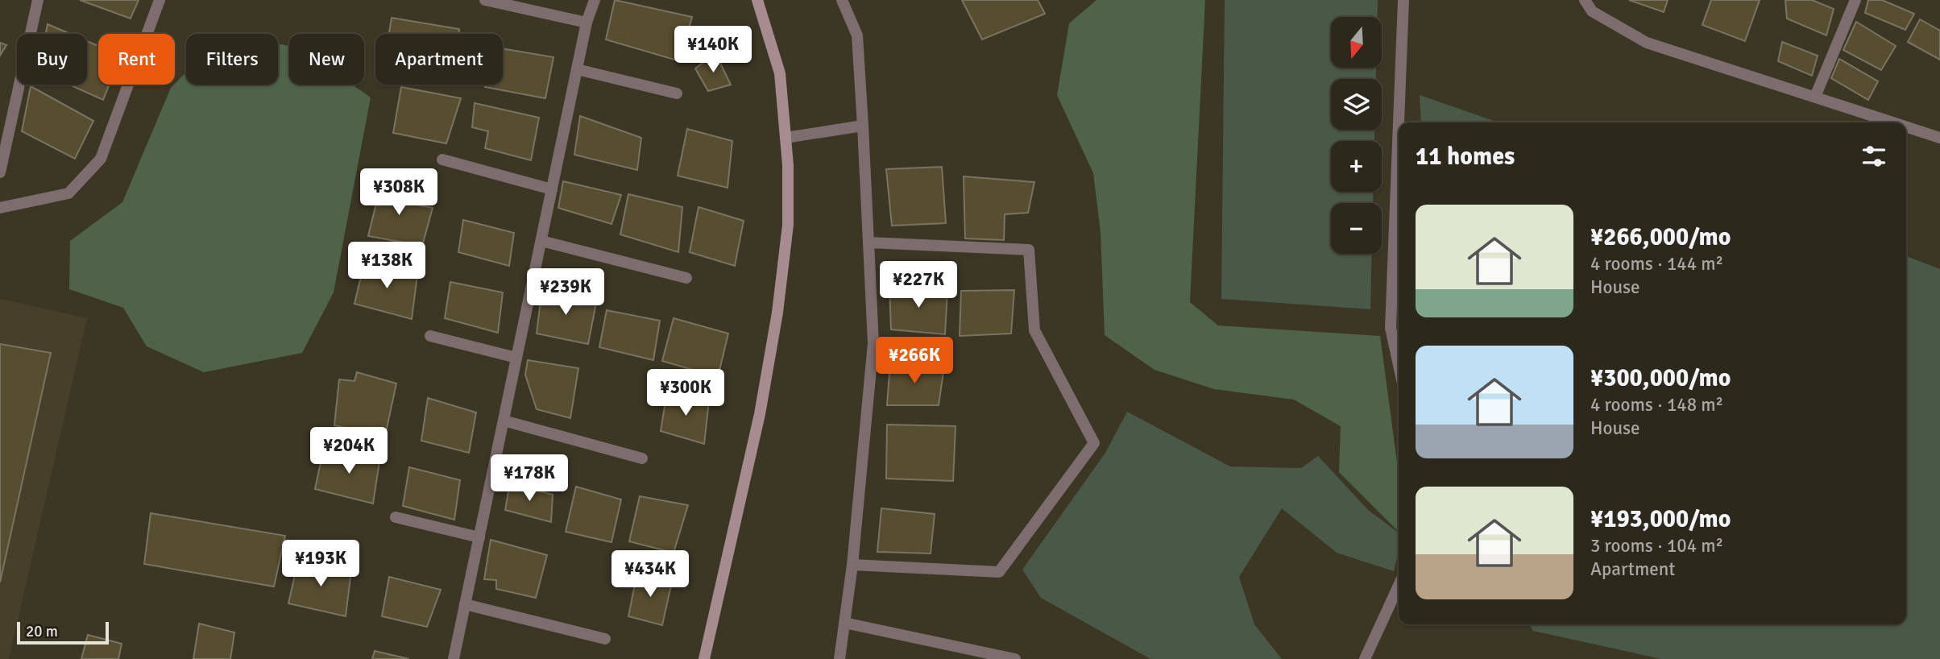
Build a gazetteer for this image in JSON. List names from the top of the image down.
{
  "scale_bar": "20 m",
  "north": "bottom",
  "page": {
    "map_buttons": ["+", "−"],
    "price": [
      "¥140K",
      "¥308K",
      "¥138K",
      "¥227K",
      "¥239K",
      "¥266K",
      "¥300K",
      "¥204K",
      "¥178K",
      "¥193K",
      "¥434K"
    ],
    "chip": [
      "Buy",
      "Rent",
      "Filters",
      "New",
      "Apartment"
    ],
    "heading": "11 homes",
    "list": [
      {
        "name": "¥266,000/mo",
        "note": "4 rooms · 144 m² · House"
      },
      {
        "name": "¥300,000/mo",
        "note": "4 rooms · 148 m² · House"
      },
      {
        "name": "¥193,000/mo",
        "note": "3 rooms · 104 m² · Apartment"
      }
    ],
    "scale": "20 m"
  }
}
